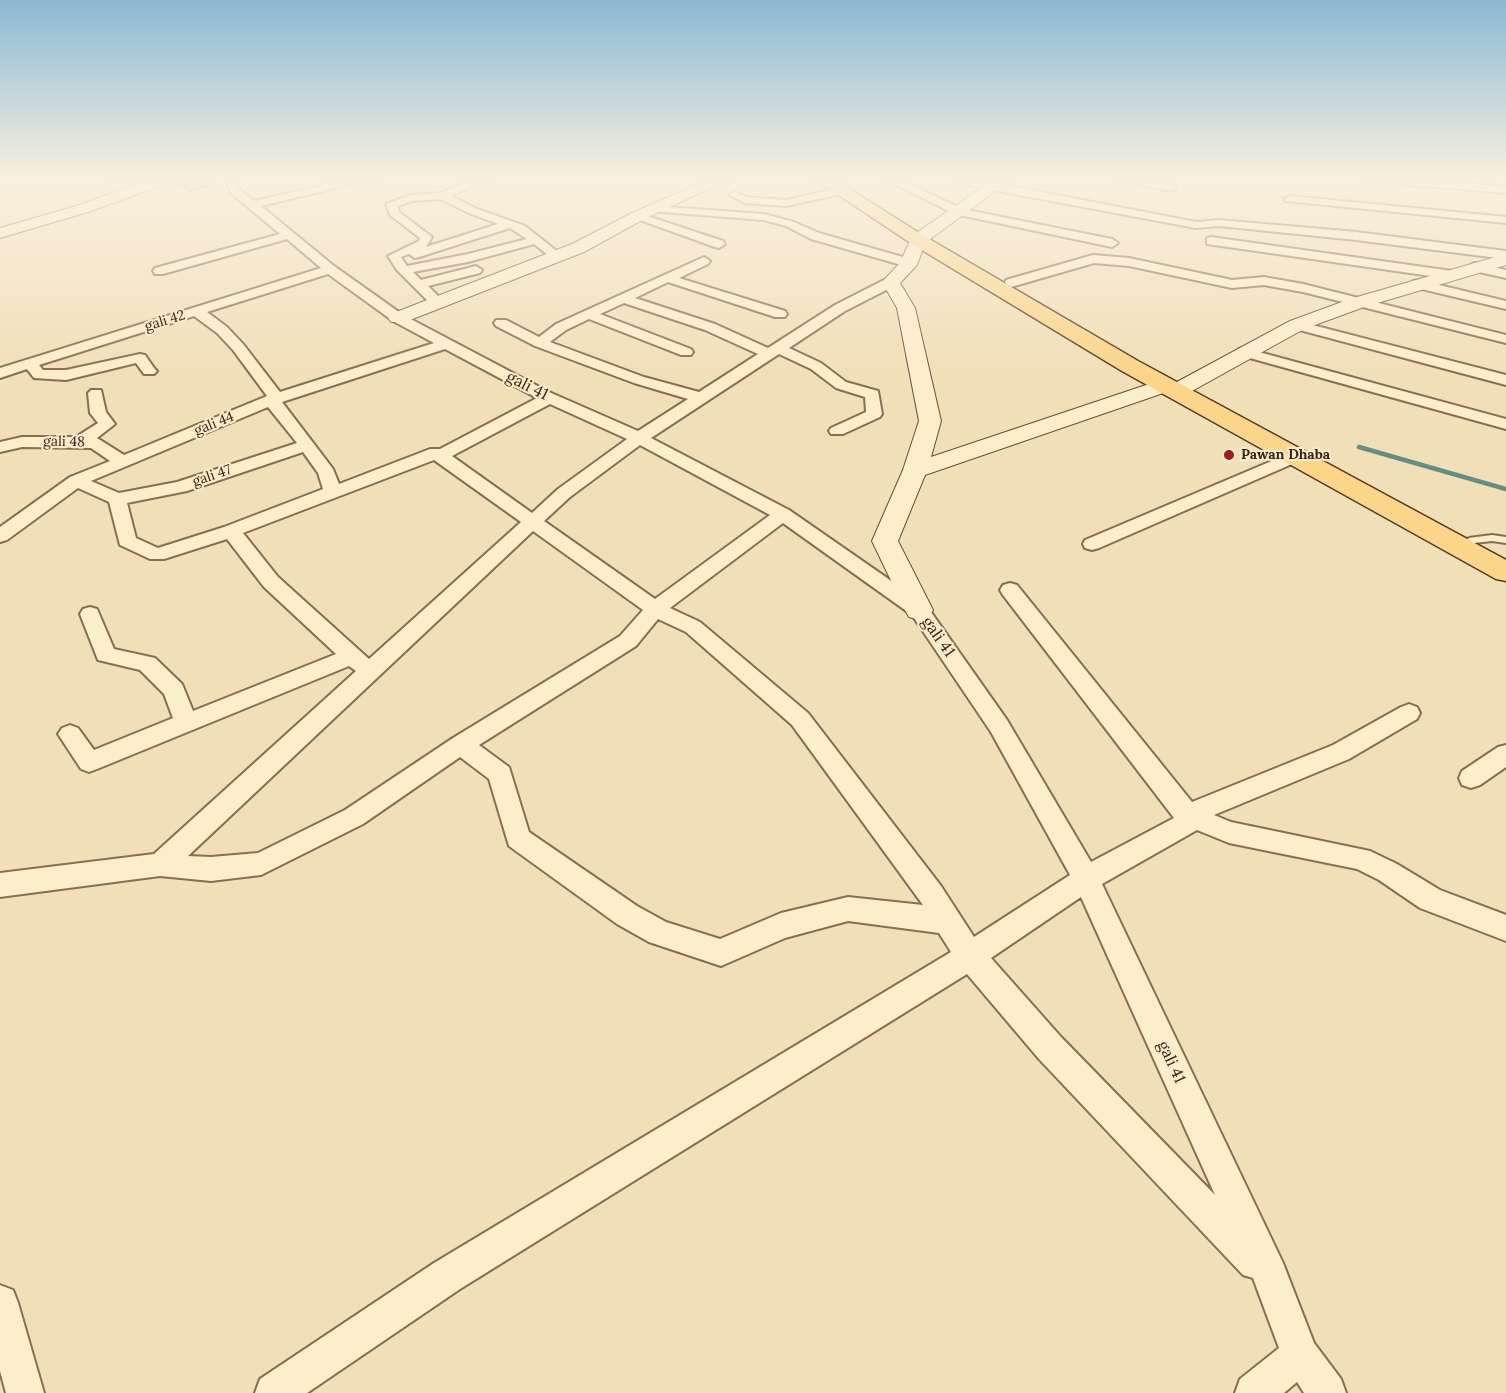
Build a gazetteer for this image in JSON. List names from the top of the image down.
{
  "streets": {
    "street": [
      "gali 42",
      "gali 41",
      "gali 44",
      "gali 48",
      "gali 47"
    ]
  },
  "crossings": [
    ["gali 42", "gali 41"],
    ["gali 41", "gali 44"],
    ["gali 44", "gali 48"]
  ],
  "places": ["Pawan Dhaba"]
}
